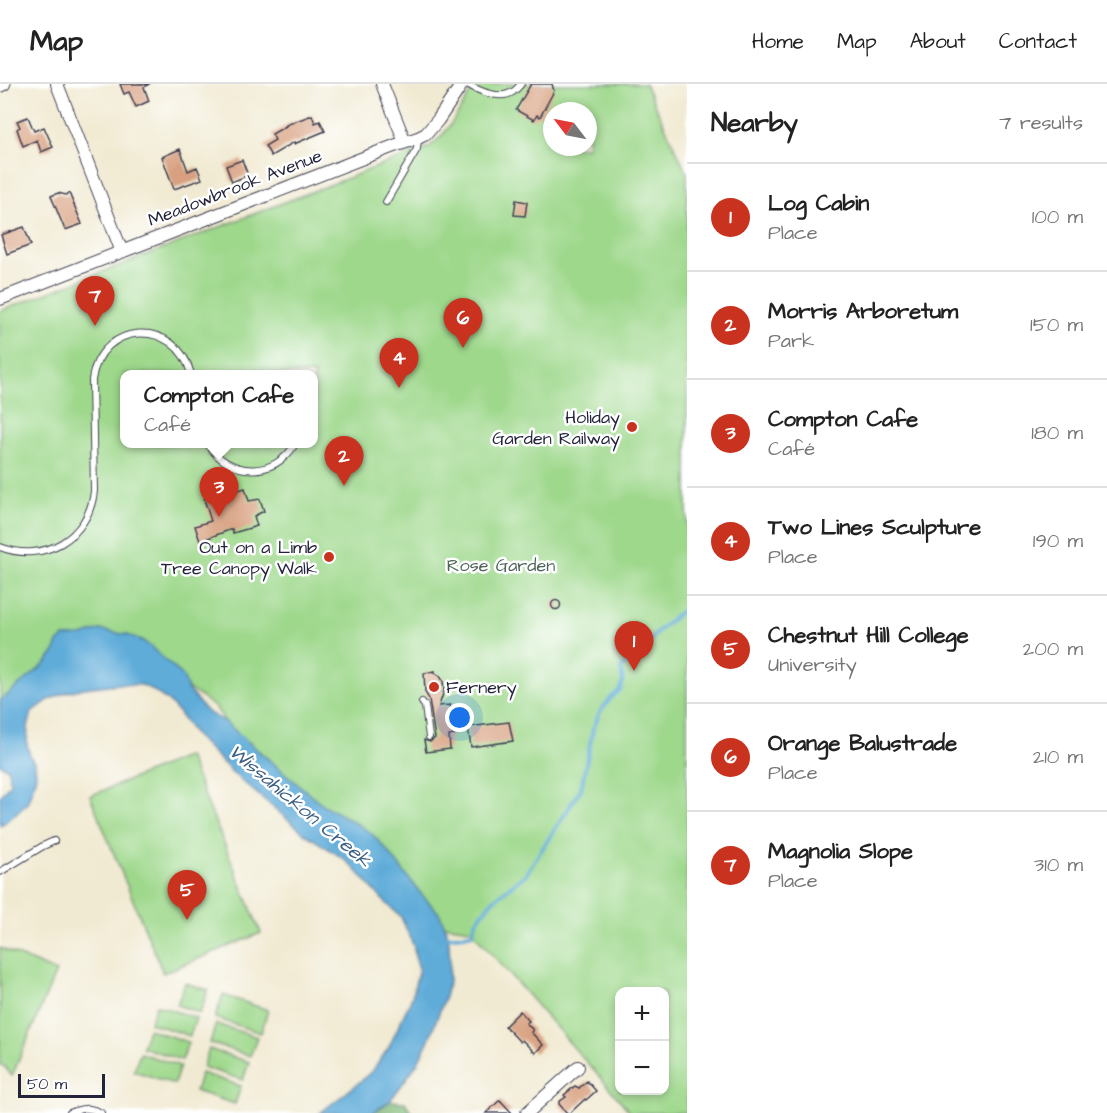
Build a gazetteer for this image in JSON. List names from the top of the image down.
{
  "streets": {
    "street": ["Meadowbrook Avenue"]
  },
  "water": ["Wissahickon Creek"],
  "parks": ["Rose Garden"],
  "places": ["Holiday Garden Railway", "Out on a Limb Tree Canopy Walk", "Fernery"],
  "scale_bar": "50 m",
  "north": "top left",
  "page": {
    "header": "Map",
    "nav": [
      "Home",
      "Map",
      "About",
      "Contact"
    ],
    "heading": ["Nearby", "7 results"],
    "list": [
      {
        "mark": "1",
        "name": "Log Cabin",
        "note": "Place",
        "value": "100 m"
      },
      {
        "mark": "2",
        "name": "Morris Arboretum",
        "note": "Park",
        "value": "150 m"
      },
      {
        "mark": "3",
        "name": "Compton Cafe",
        "note": "Café",
        "value": "180 m"
      },
      {
        "mark": "4",
        "name": "Two Lines Sculpture",
        "note": "Place",
        "value": "190 m"
      },
      {
        "mark": "5",
        "name": "Chestnut Hill College",
        "note": "University",
        "value": "200 m"
      },
      {
        "mark": "6",
        "name": "Orange Balustrade",
        "note": "Place",
        "value": "210 m"
      },
      {
        "mark": "7",
        "name": "Magnolia Slope",
        "note": "Place",
        "value": "310 m"
      }
    ],
    "pins": [
      "7",
      "6",
      "4",
      "2",
      "3",
      "1",
      "5"
    ],
    "popup": ["Compton Cafe", "Café"],
    "map_buttons": ["+", "−"],
    "scale": "50 m"
  }
}
